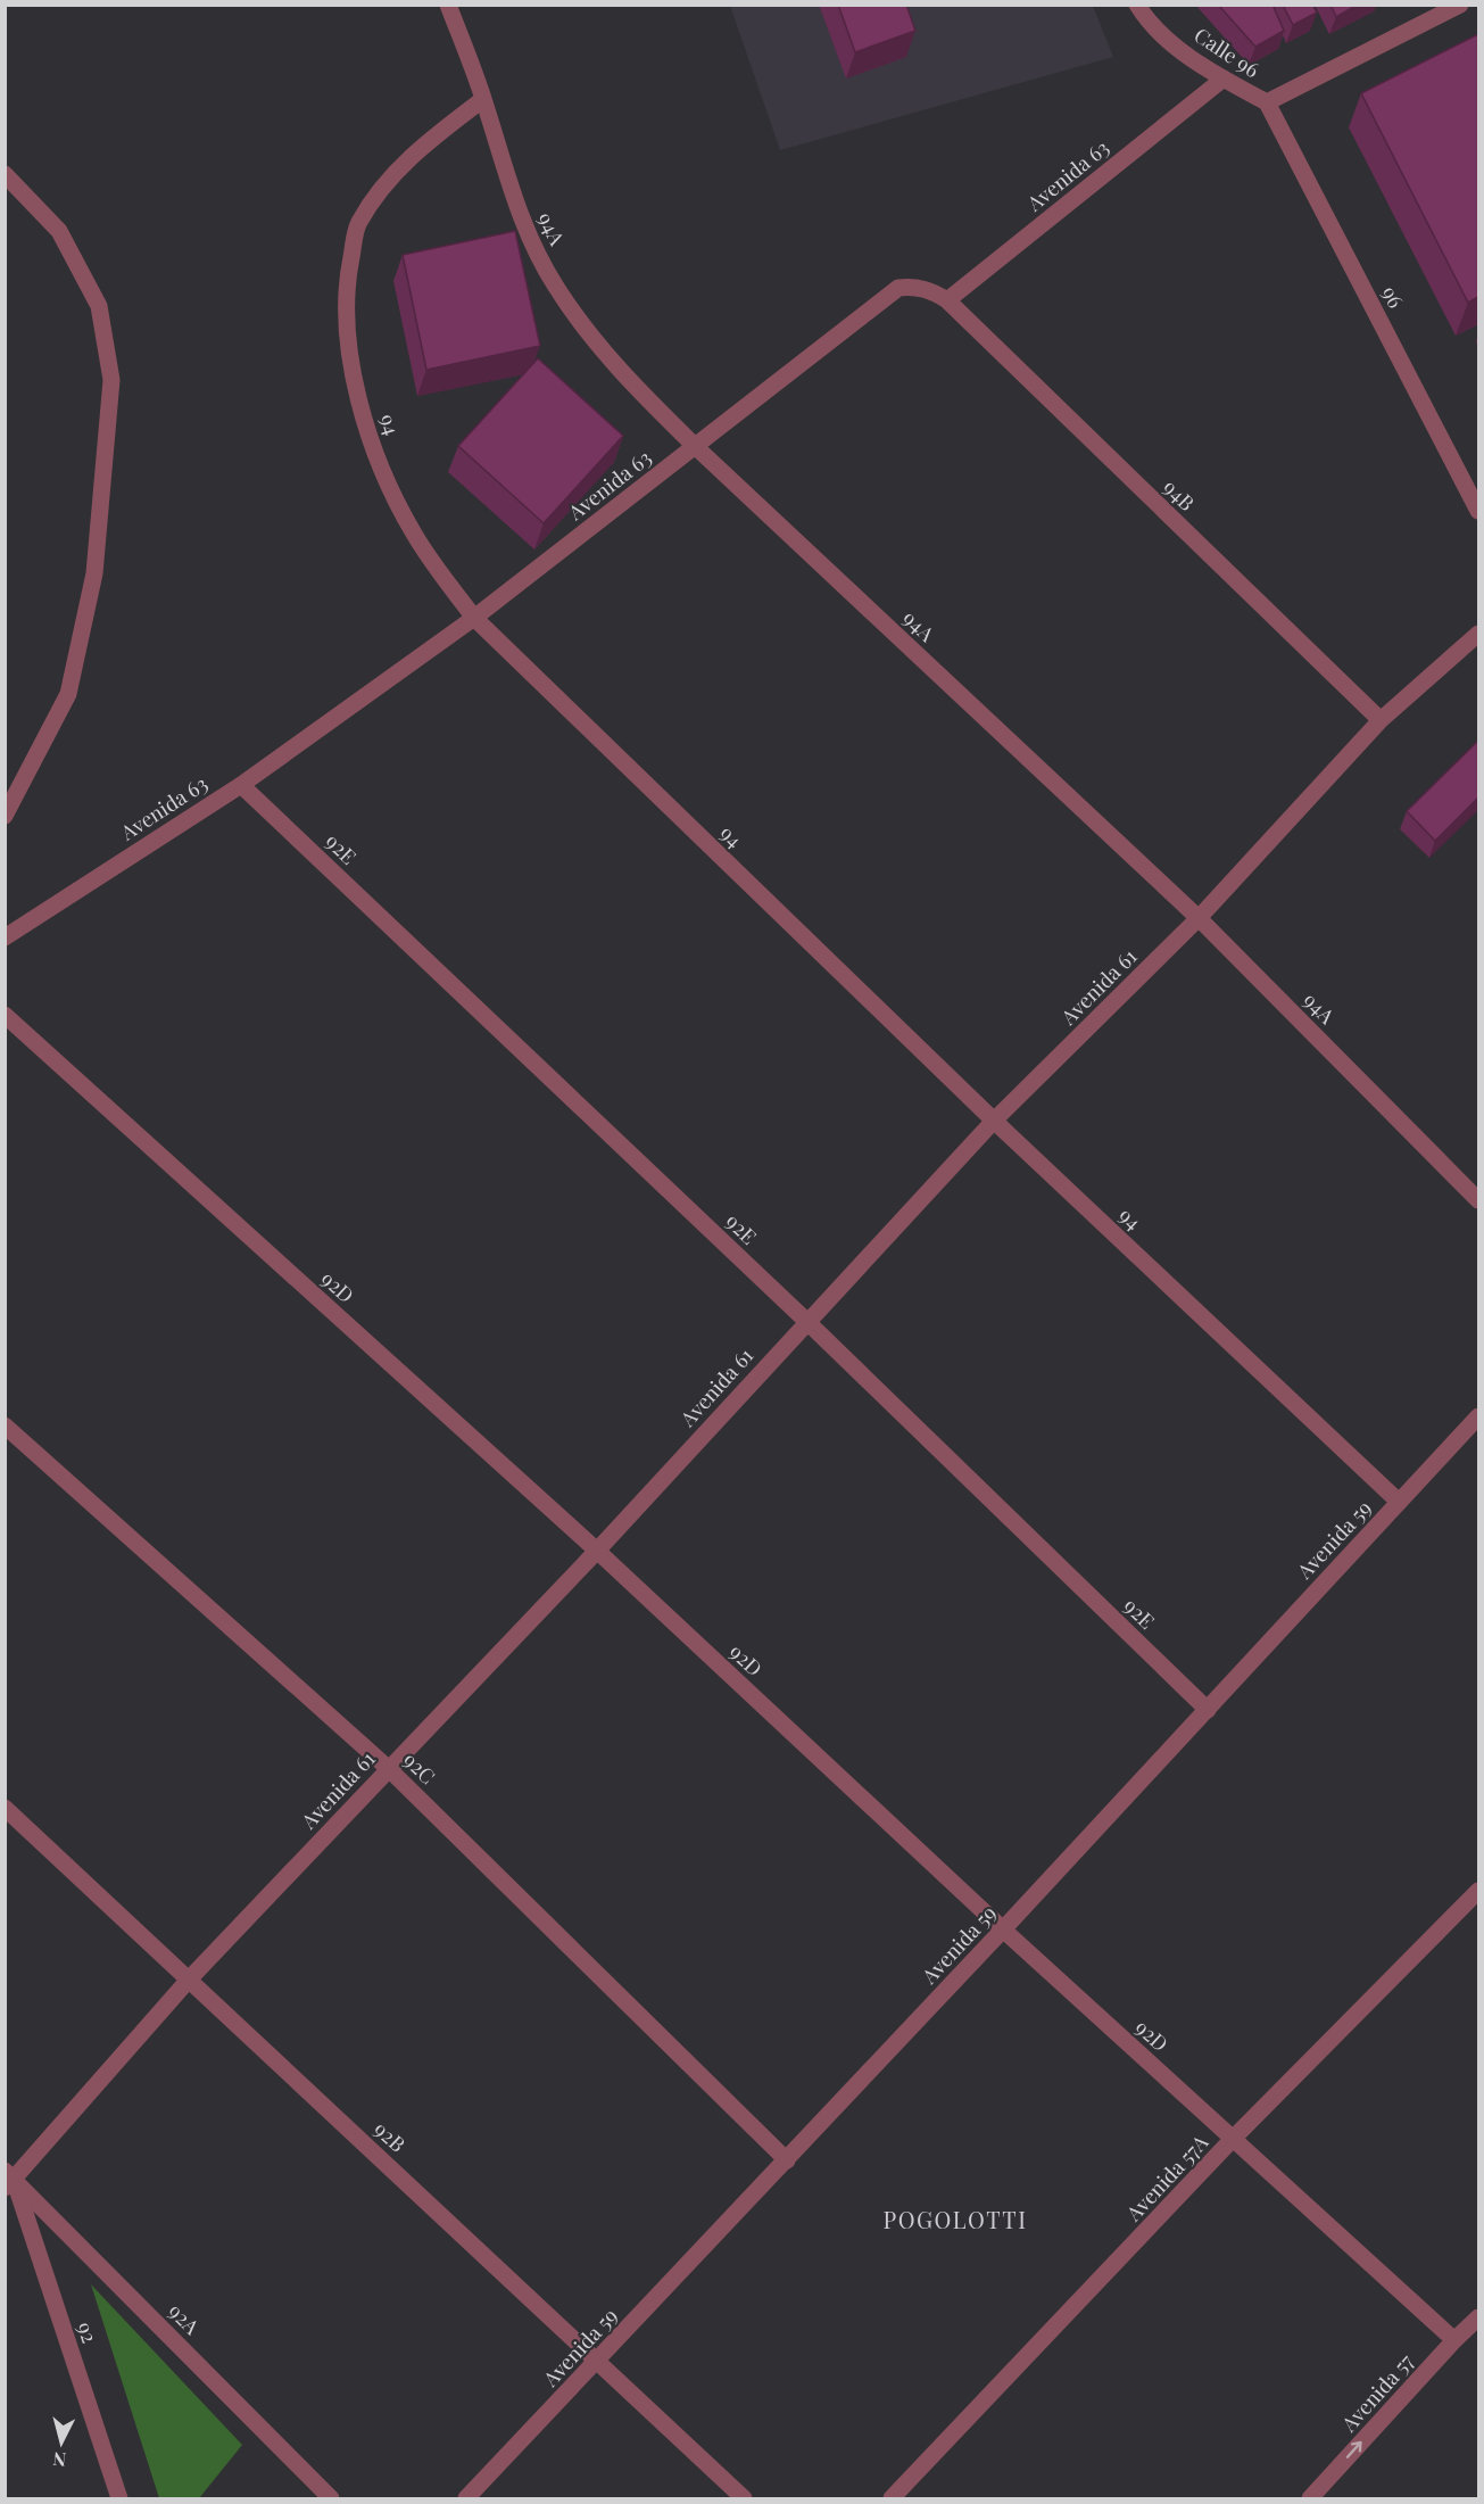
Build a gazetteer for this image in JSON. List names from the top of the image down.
{
  "streets": {
    "street": [
      "Calle 96",
      "Avenida 63",
      "94A",
      "96",
      "94",
      "94B",
      "92E",
      "Avenida 61",
      "92D",
      "Avenida 59",
      "92C",
      "92B",
      "Avenida 57A",
      "92A",
      "92",
      "Avenida 57"
    ]
  },
  "crossings": [
    ["Calle 96", "Avenida 63"],
    ["Calle 96", "96"],
    ["Avenida 63", "94A"],
    ["Avenida 63", "94"],
    ["Avenida 63", "94B"],
    ["Avenida 63", "92E"],
    ["94A", "94"],
    ["94A", "Avenida 61"],
    ["94", "Avenida 61"],
    ["94", "Avenida 59"],
    ["94B", "Avenida 61"],
    ["92E", "Avenida 61"],
    ["92E", "Avenida 59"],
    ["Avenida 61", "92D"],
    ["Avenida 61", "92C"],
    ["Avenida 61", "92B"],
    ["Avenida 61", "92A"],
    ["Avenida 61", "92"],
    ["92D", "Avenida 59"],
    ["92D", "Avenida 57A"],
    ["92D", "Avenida 57"],
    ["Avenida 59", "92C"],
    ["Avenida 59", "92B"],
    ["92A", "92"]
  ],
  "one_way": ["Avenida 57"],
  "districts": ["POGOLOTTI"],
  "north": "bottom"
}
